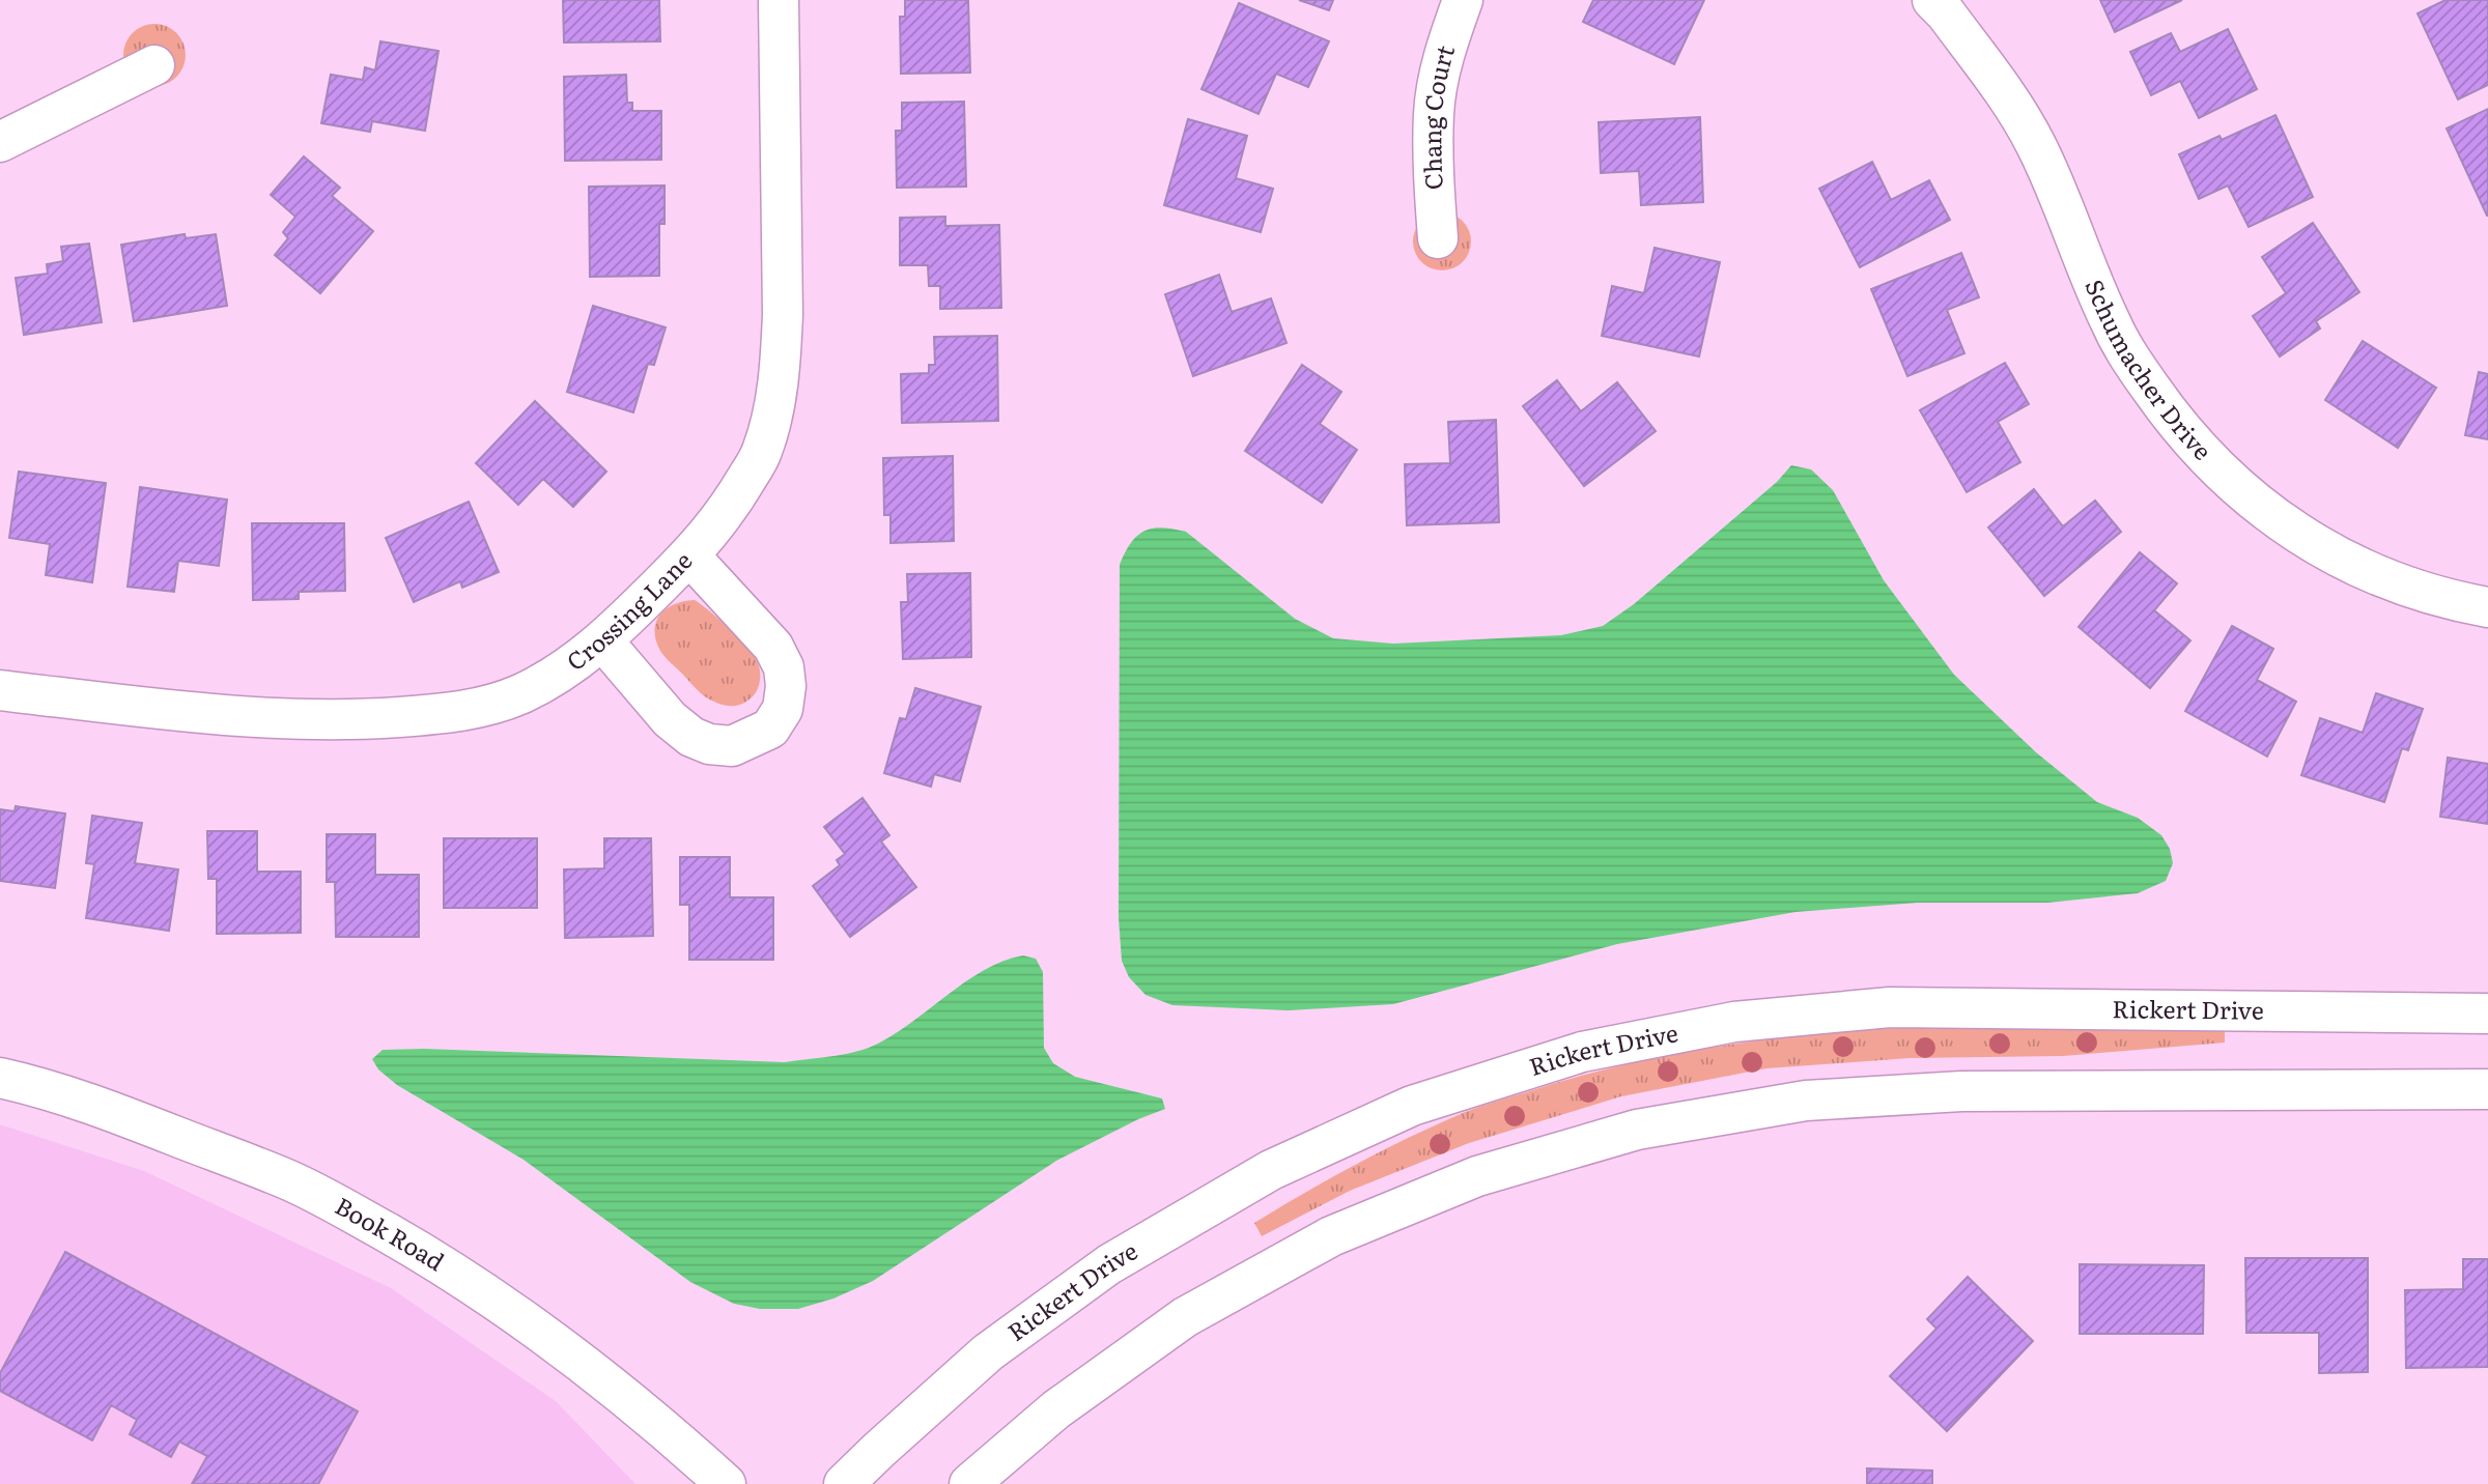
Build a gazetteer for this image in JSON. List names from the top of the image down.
{
  "streets": {
    "street": [
      "Chang Court",
      "Schumacher Drive",
      "Crossing Lane",
      "Rickert Drive",
      "Book Road"
    ]
  }
}
